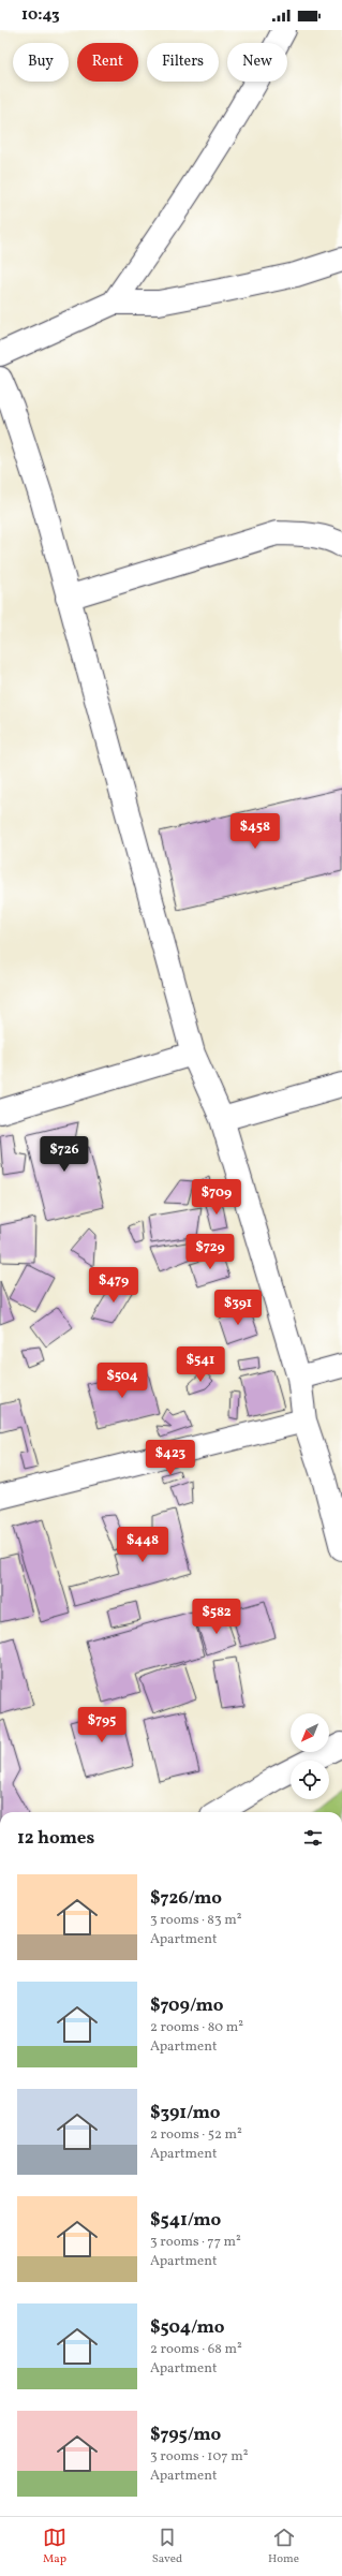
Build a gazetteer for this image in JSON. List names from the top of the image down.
{
  "north": "bottom left",
  "page": {
    "status": "10:43",
    "chip": [
      "Buy",
      "Rent",
      "Filters",
      "New"
    ],
    "price": [
      "$458",
      "$726",
      "$709",
      "$729",
      "$479",
      "$391",
      "$541",
      "$504",
      "$423",
      "$448",
      "$582",
      "$795"
    ],
    "heading": "12 homes",
    "list": [
      {
        "name": "$726/mo",
        "note": "3 rooms · 83 m² · Apartment"
      },
      {
        "name": "$709/mo",
        "note": "2 rooms · 80 m² · Apartment"
      },
      {
        "name": "$391/mo",
        "note": "2 rooms · 52 m² · Apartment"
      },
      {
        "name": "$541/mo",
        "note": "3 rooms · 77 m² · Apartment"
      },
      {
        "name": "$504/mo",
        "note": "2 rooms · 68 m² · Apartment"
      },
      {
        "name": "$795/mo",
        "note": "3 rooms · 107 m² · Apartment"
      }
    ],
    "tabs": ["Map", "Saved", "Home"]
  }
}
